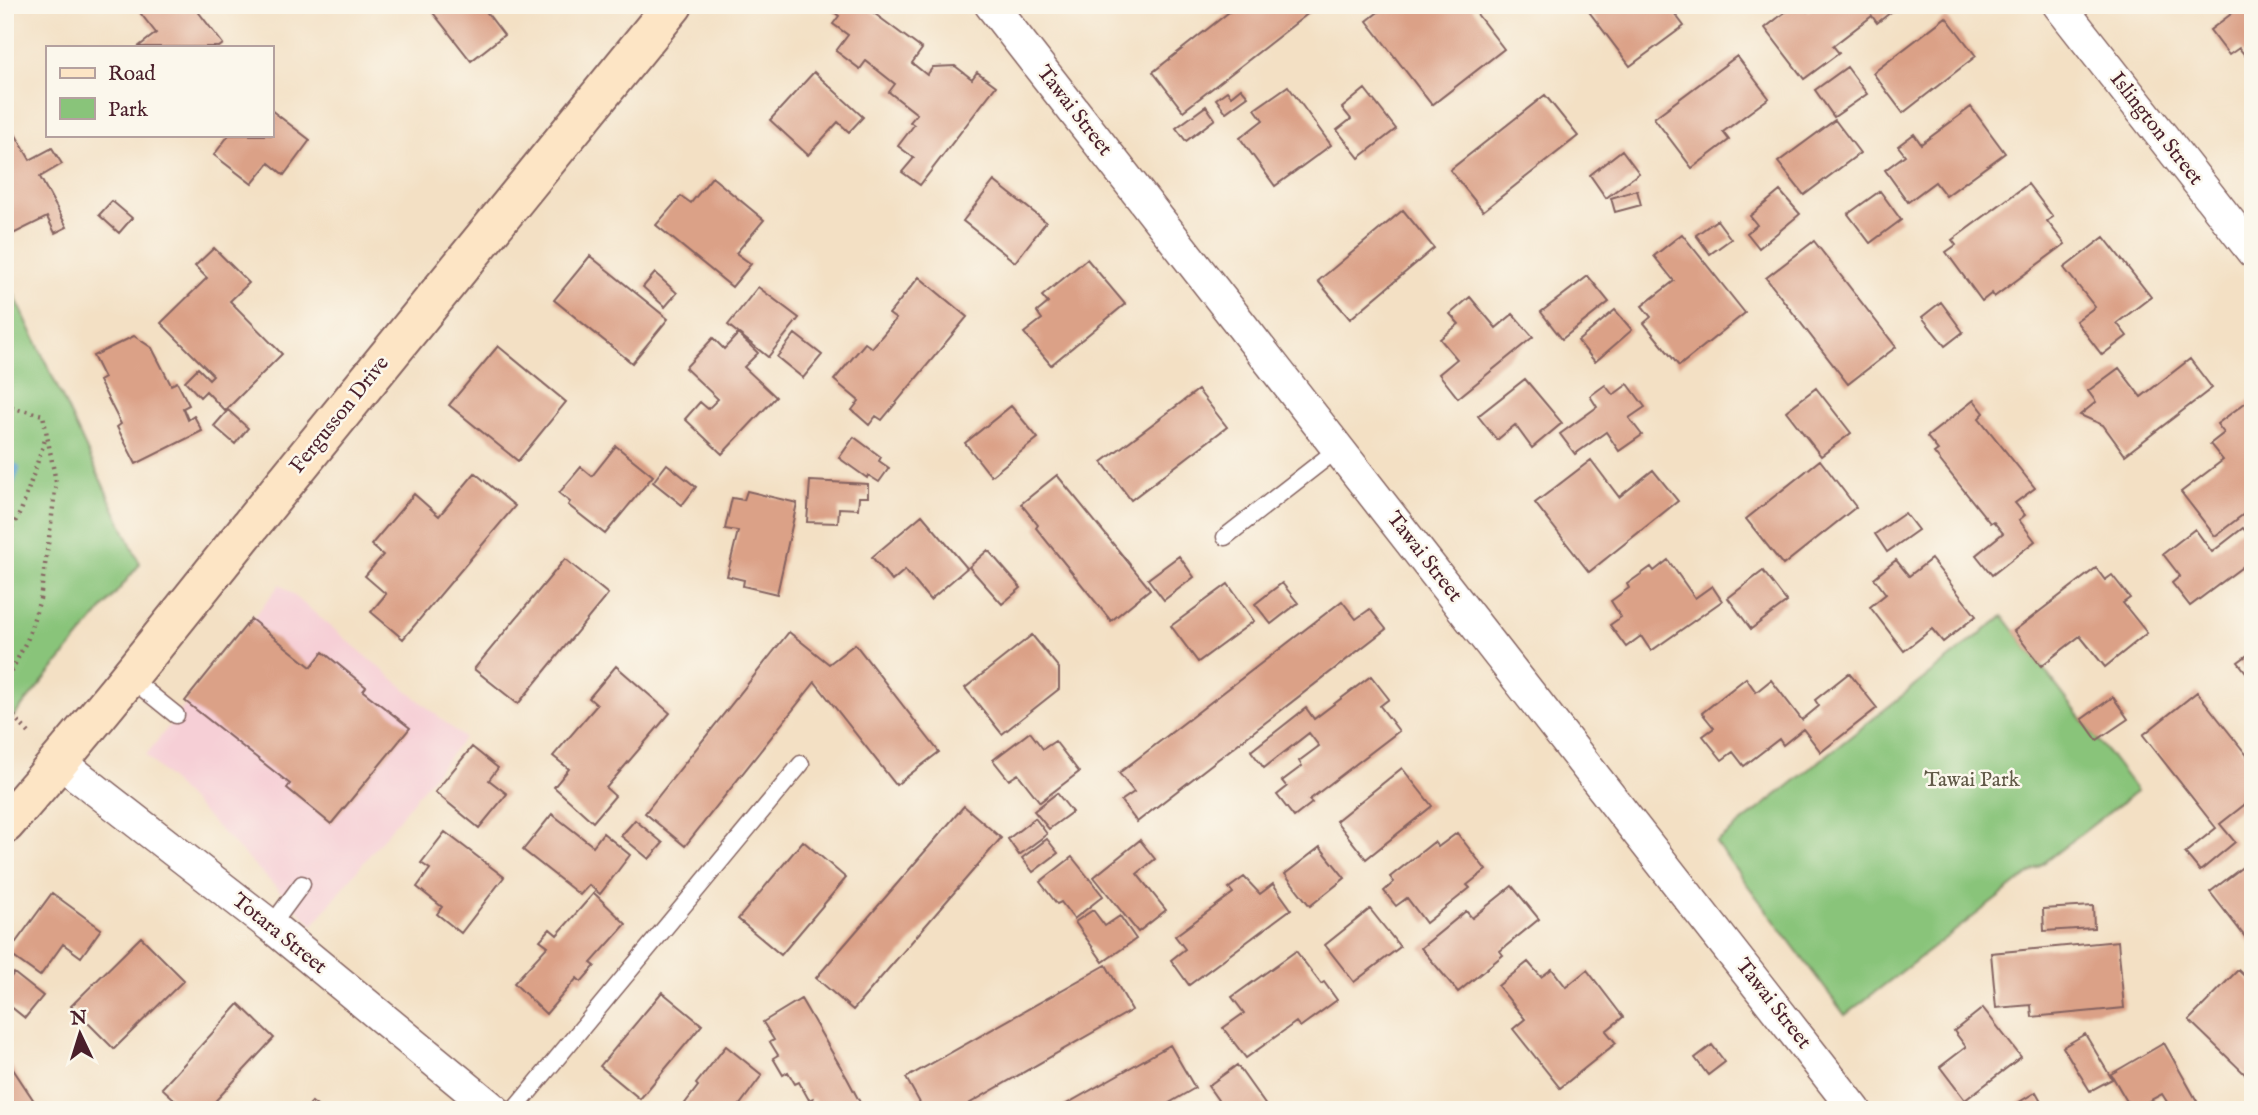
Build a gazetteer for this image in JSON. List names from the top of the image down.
{
  "streets": {
    "main road": ["Fergusson Drive"],
    "street": ["Tawai Street", "Islington Street", "Totara Street"]
  },
  "crossings": [
    ["Fergusson Drive", "Totara Street"]
  ],
  "parks": ["Tawai Park"],
  "legend": ["Road", "Park"],
  "north": "top"
}
